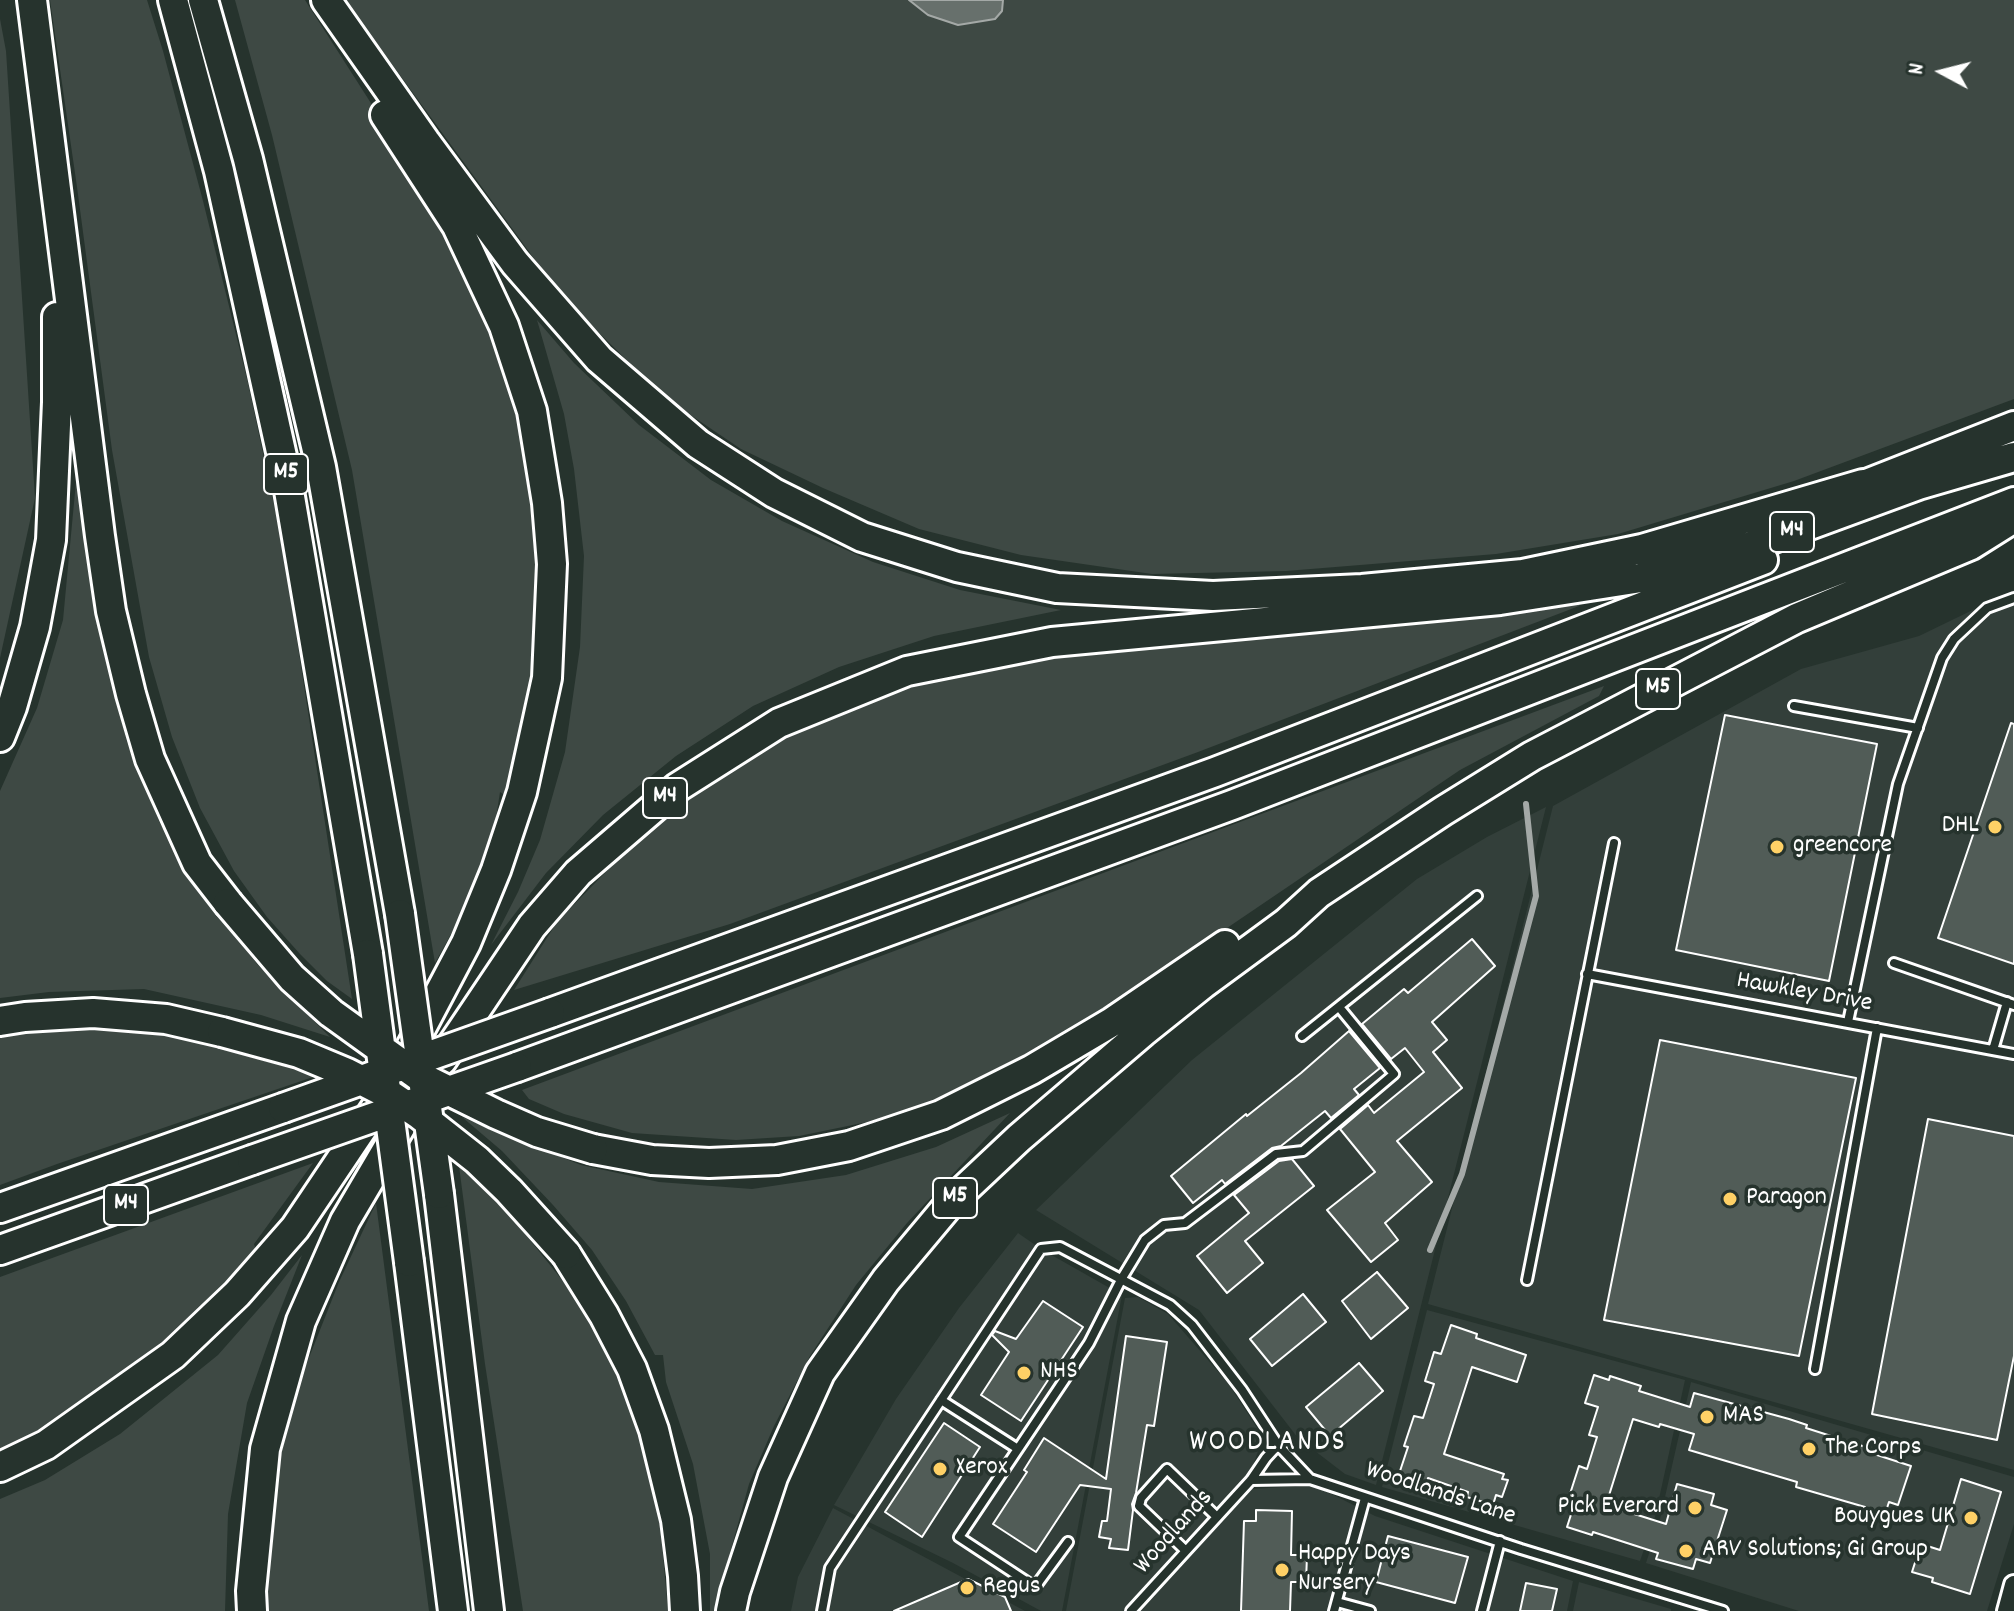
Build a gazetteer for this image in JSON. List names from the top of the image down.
{
  "streets": {
    "highway": ["M5", "M4"],
    "lane": ["Hawkley Drive", "Woodlands Lane", "Woodlands"]
  },
  "crossings": [
    ["Woodlands Lane", "Woodlands"]
  ],
  "districts": ["WOODLANDS"],
  "places": [
    "DHL",
    "greencore",
    "Paragon",
    "NHS",
    "MAS",
    "The Corps",
    "Xerox",
    "Pick Everard",
    "Bouygues UK",
    "ARV Solutions; Gi Group",
    "Happy Days Nursery",
    "Regus"
  ],
  "north": "left"
}
